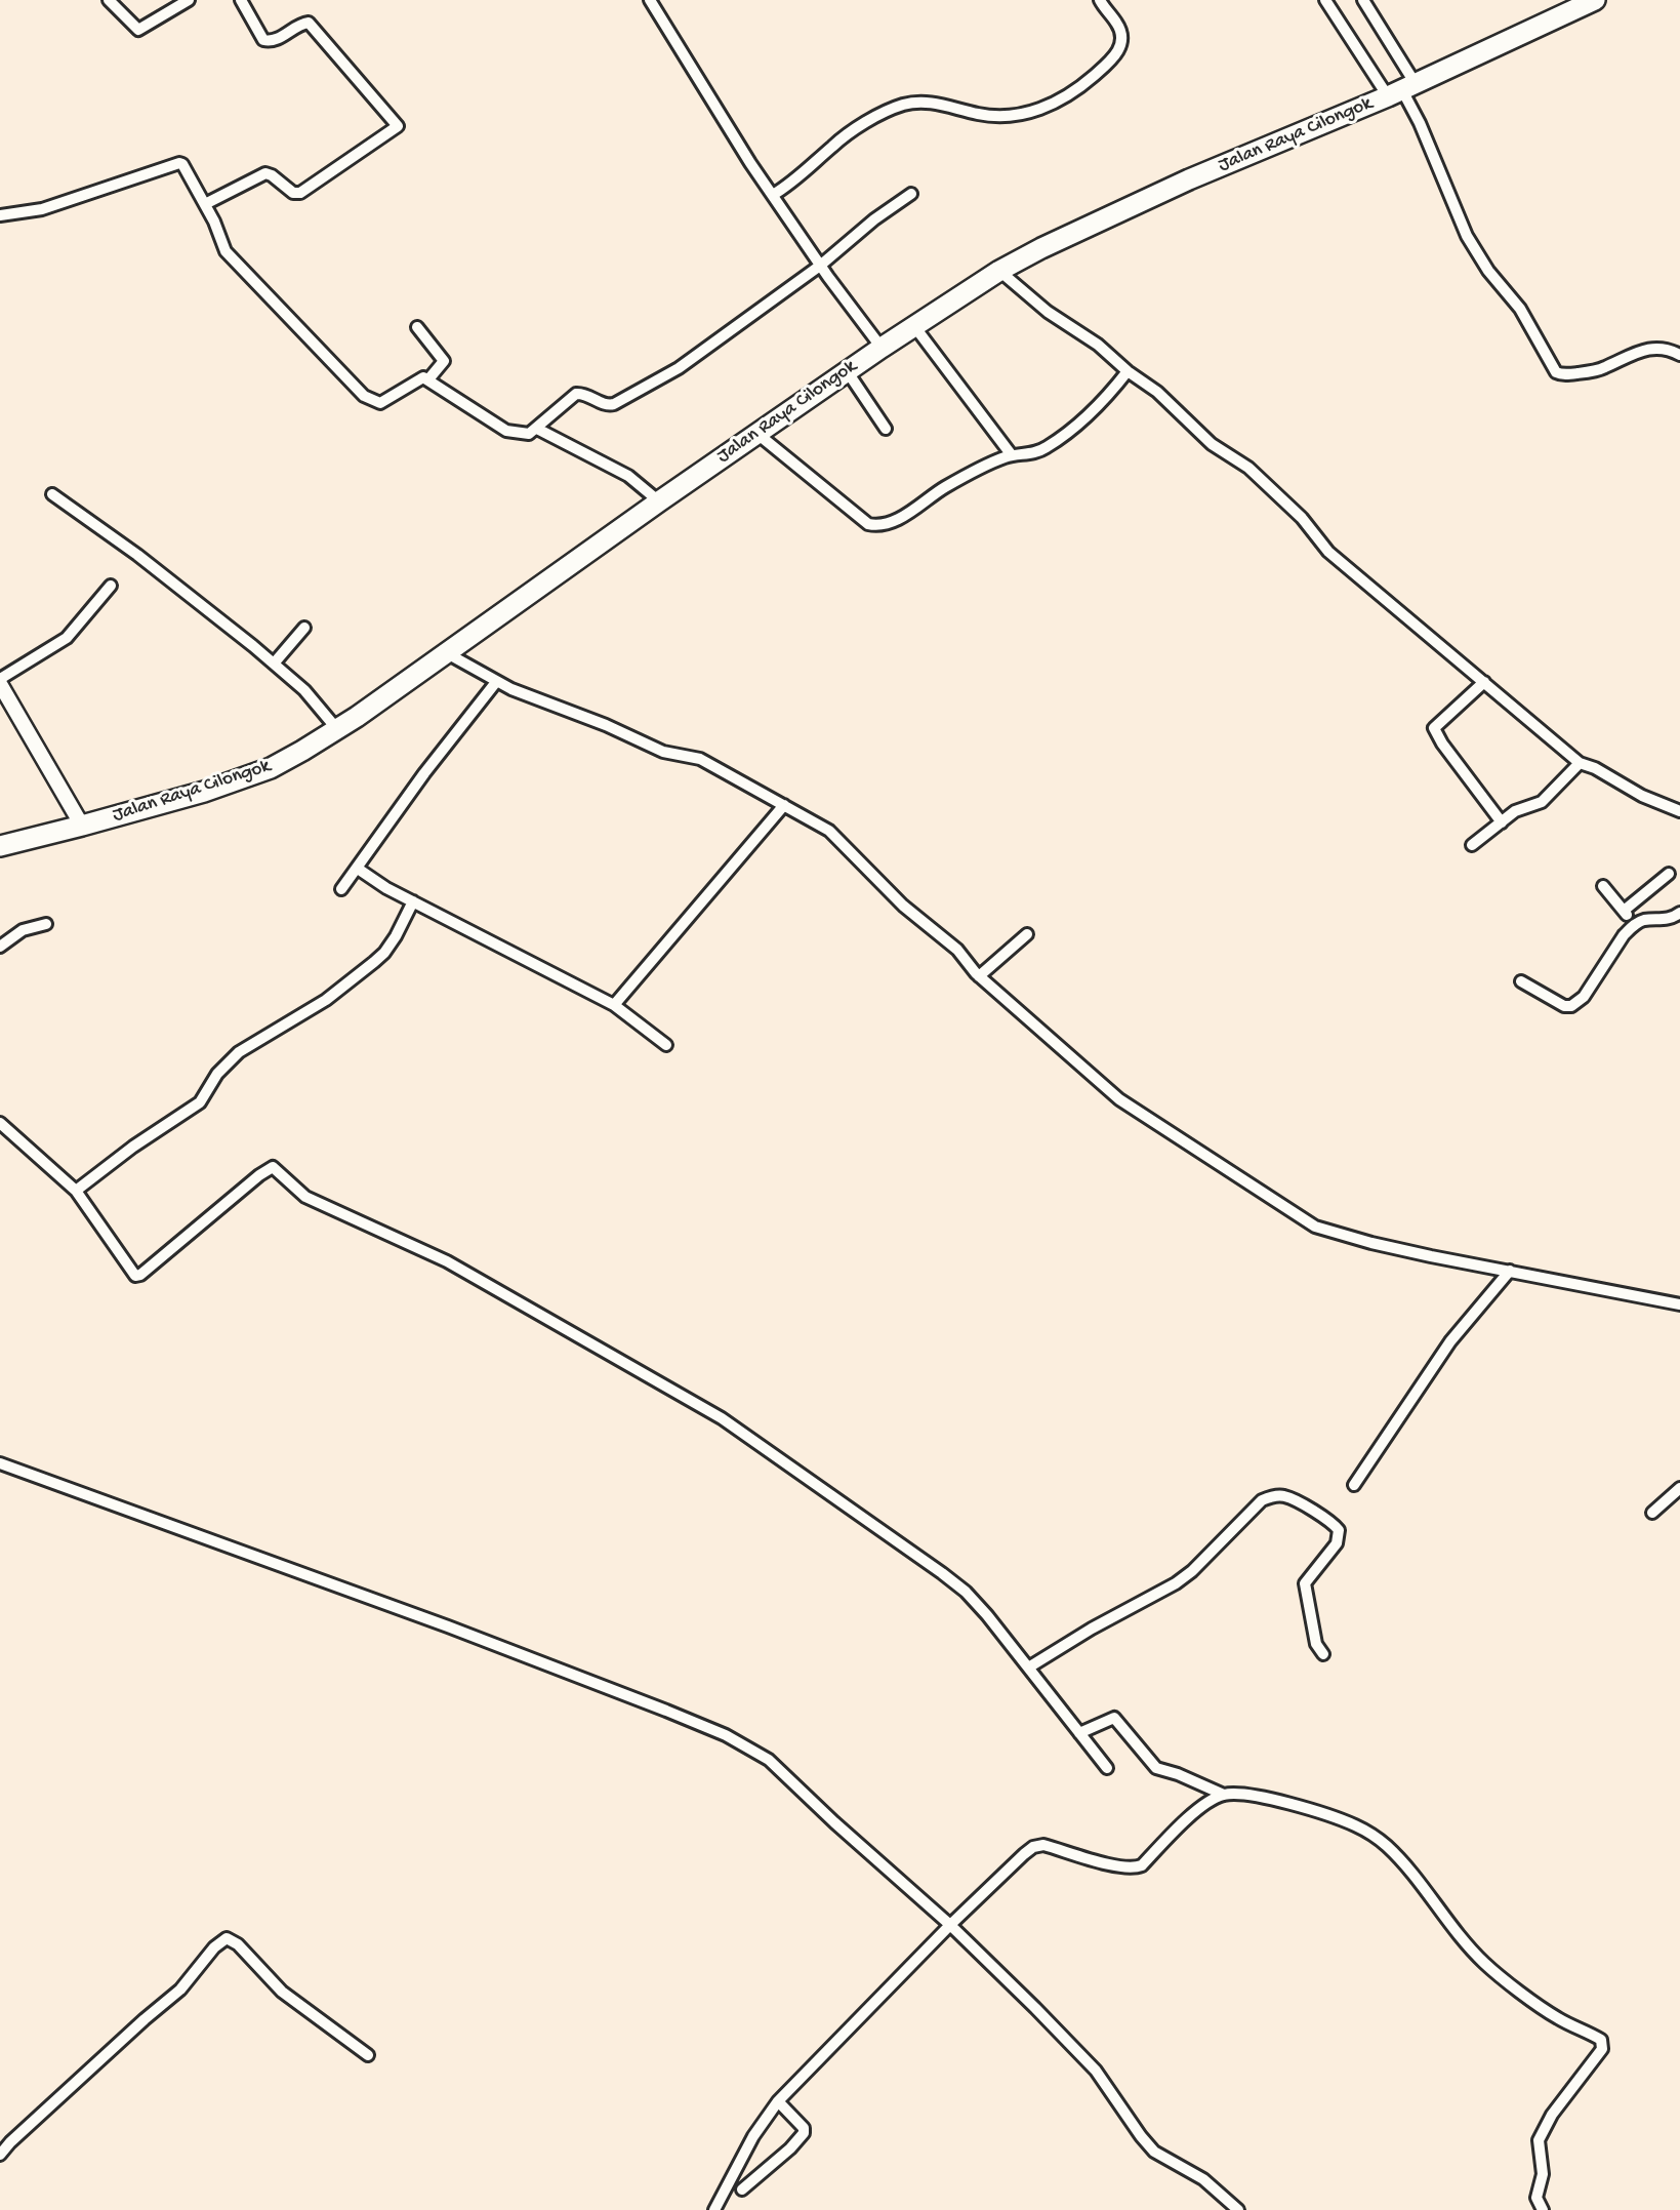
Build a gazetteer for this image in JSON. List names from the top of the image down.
{
  "streets": {
    "highway": ["Jalan Raya Cilongok"]
  }
}
